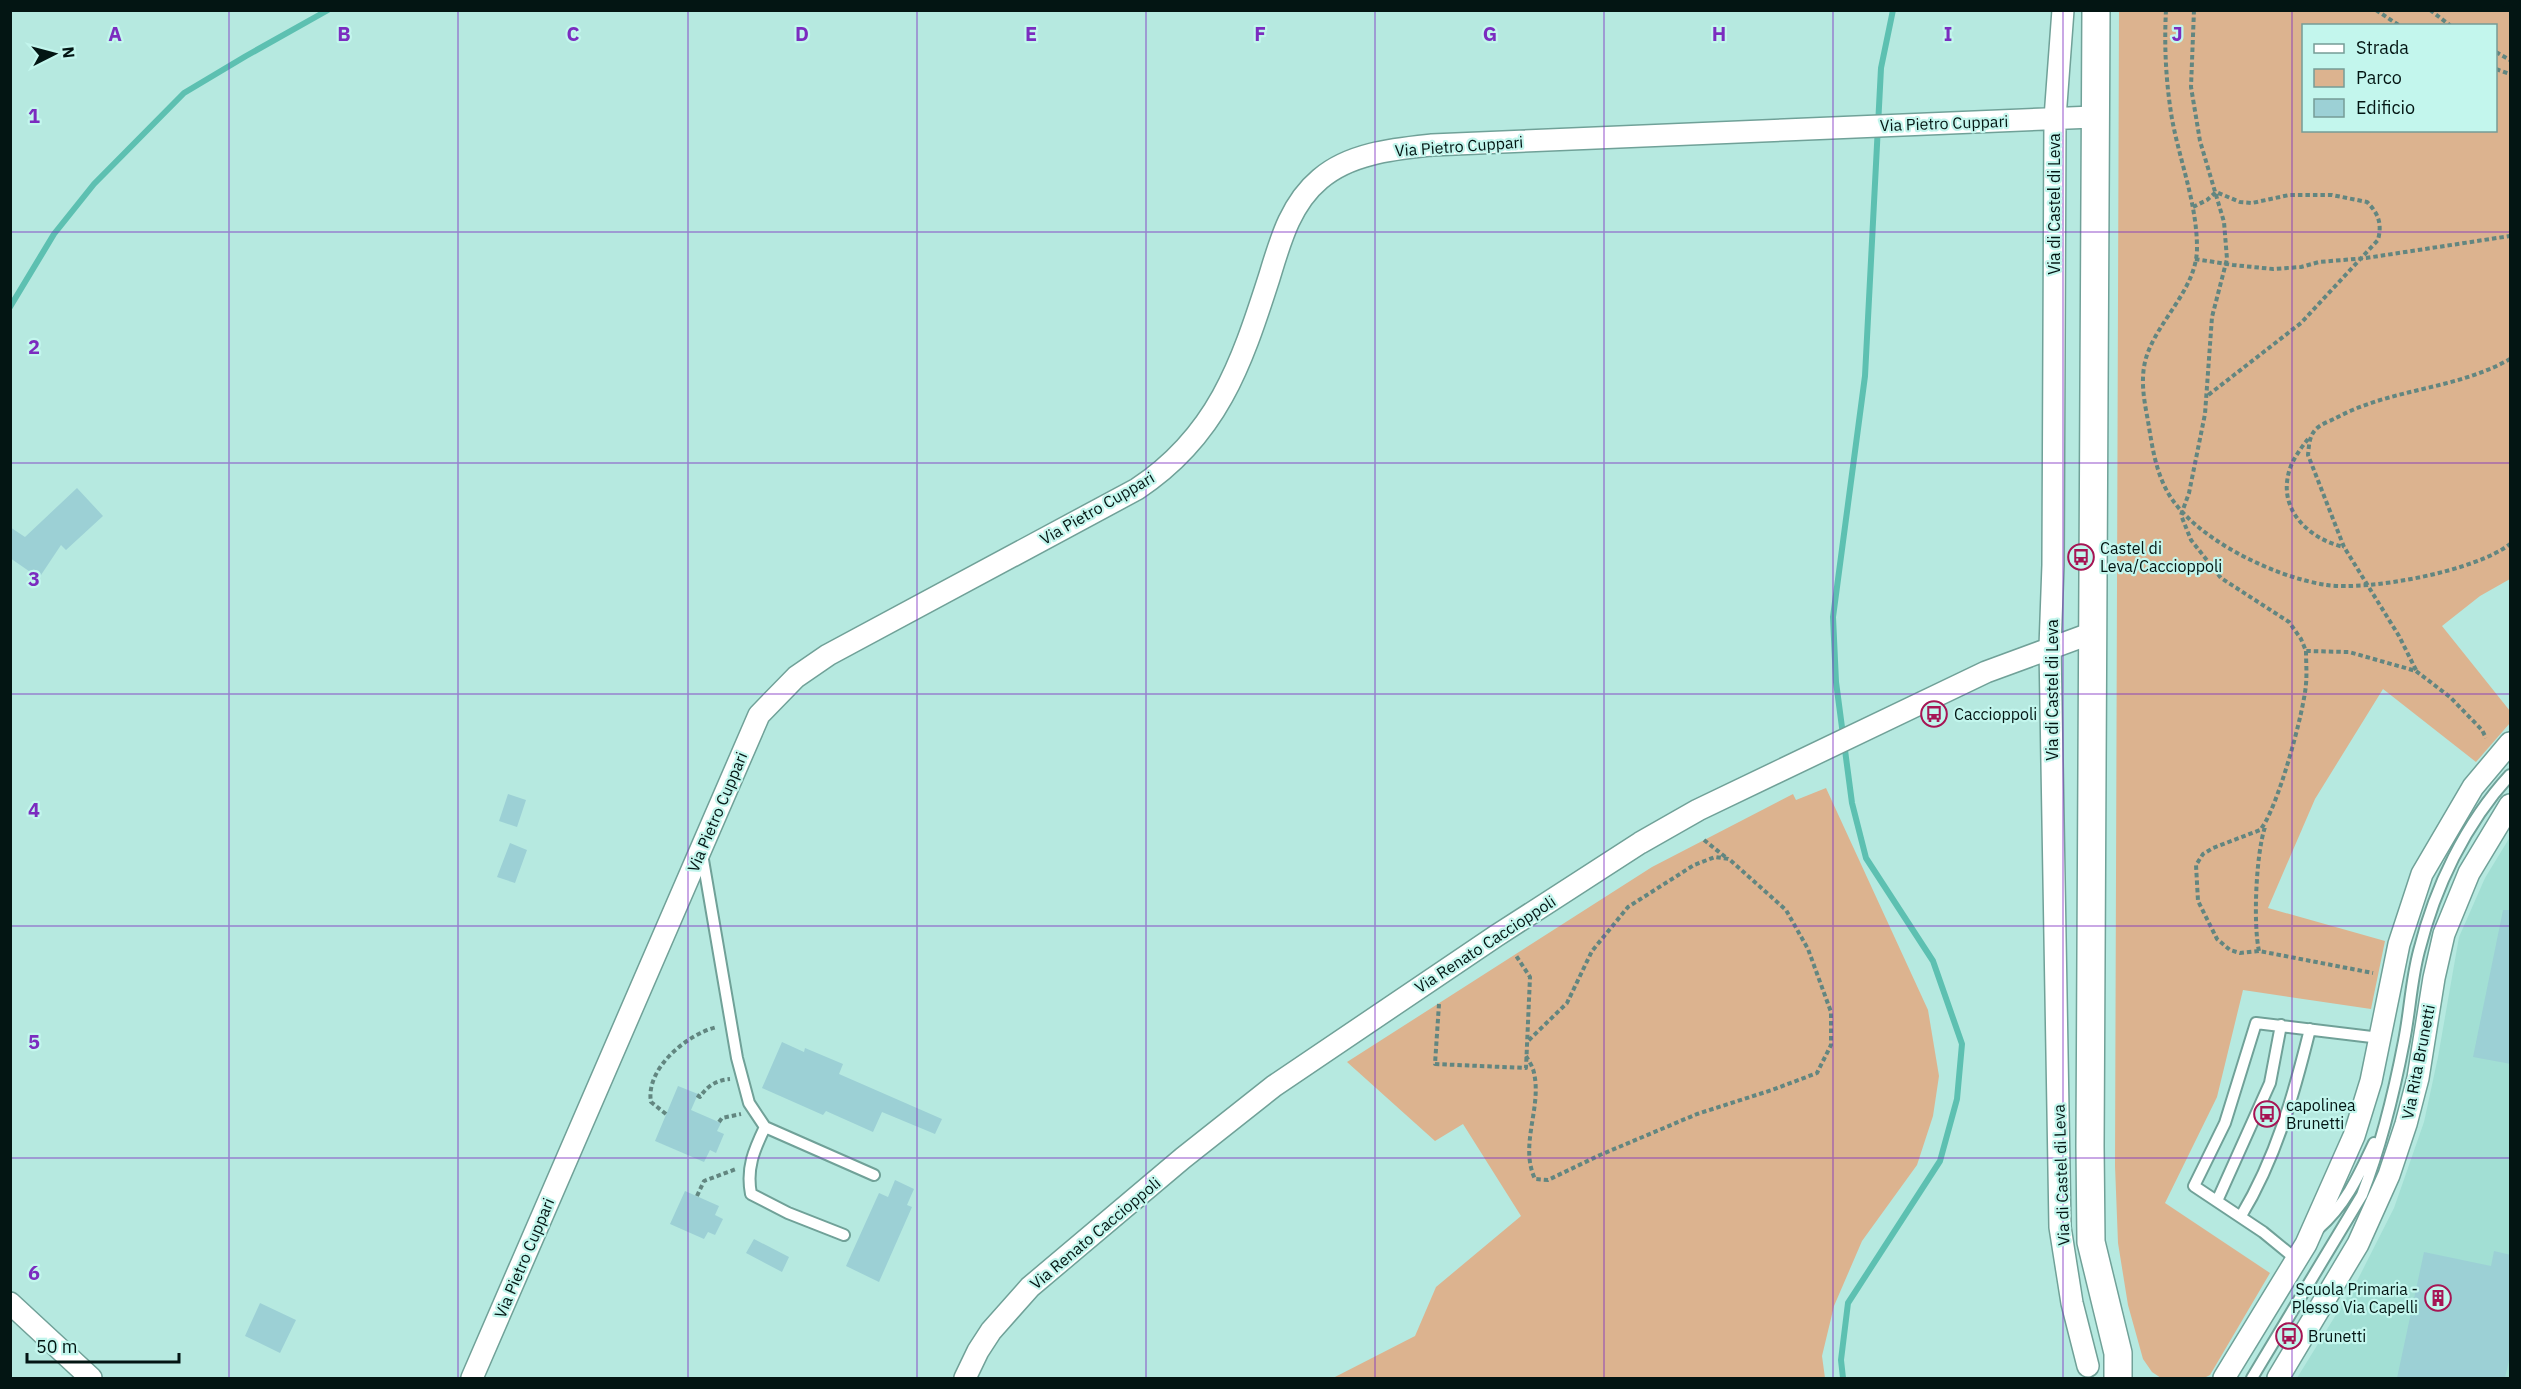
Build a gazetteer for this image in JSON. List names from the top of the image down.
{
  "streets": {
    "street": [
      "Via Pietro Cuppari",
      "Via di Castel di Leva",
      "Via Renato Caccioppoli",
      "Via Rita Brunetti"
    ]
  },
  "crossings": [
    ["Via Pietro Cuppari", "Via di Castel di Leva"],
    ["Via di Castel di Leva", "Via Renato Caccioppoli"]
  ],
  "places": {
    "bus stop": [
      "Castel di Leva/Caccioppoli",
      "Caccioppoli",
      "capolinea Brunetti",
      "Brunetti"
    ],
    "building": ["Scuola Primaria - Plesso Via Capelli"]
  },
  "legend": ["Strada", "Parco", "Edificio"],
  "scale_bar": "50 m",
  "north": "right",
  "grid": {
    "columns": [
      "A",
      "B",
      "C",
      "D",
      "E",
      "F",
      "G",
      "H",
      "I",
      "J"
    ],
    "rows": [
      "1",
      "2",
      "3",
      "4",
      "5",
      "6"
    ]
  }
}
